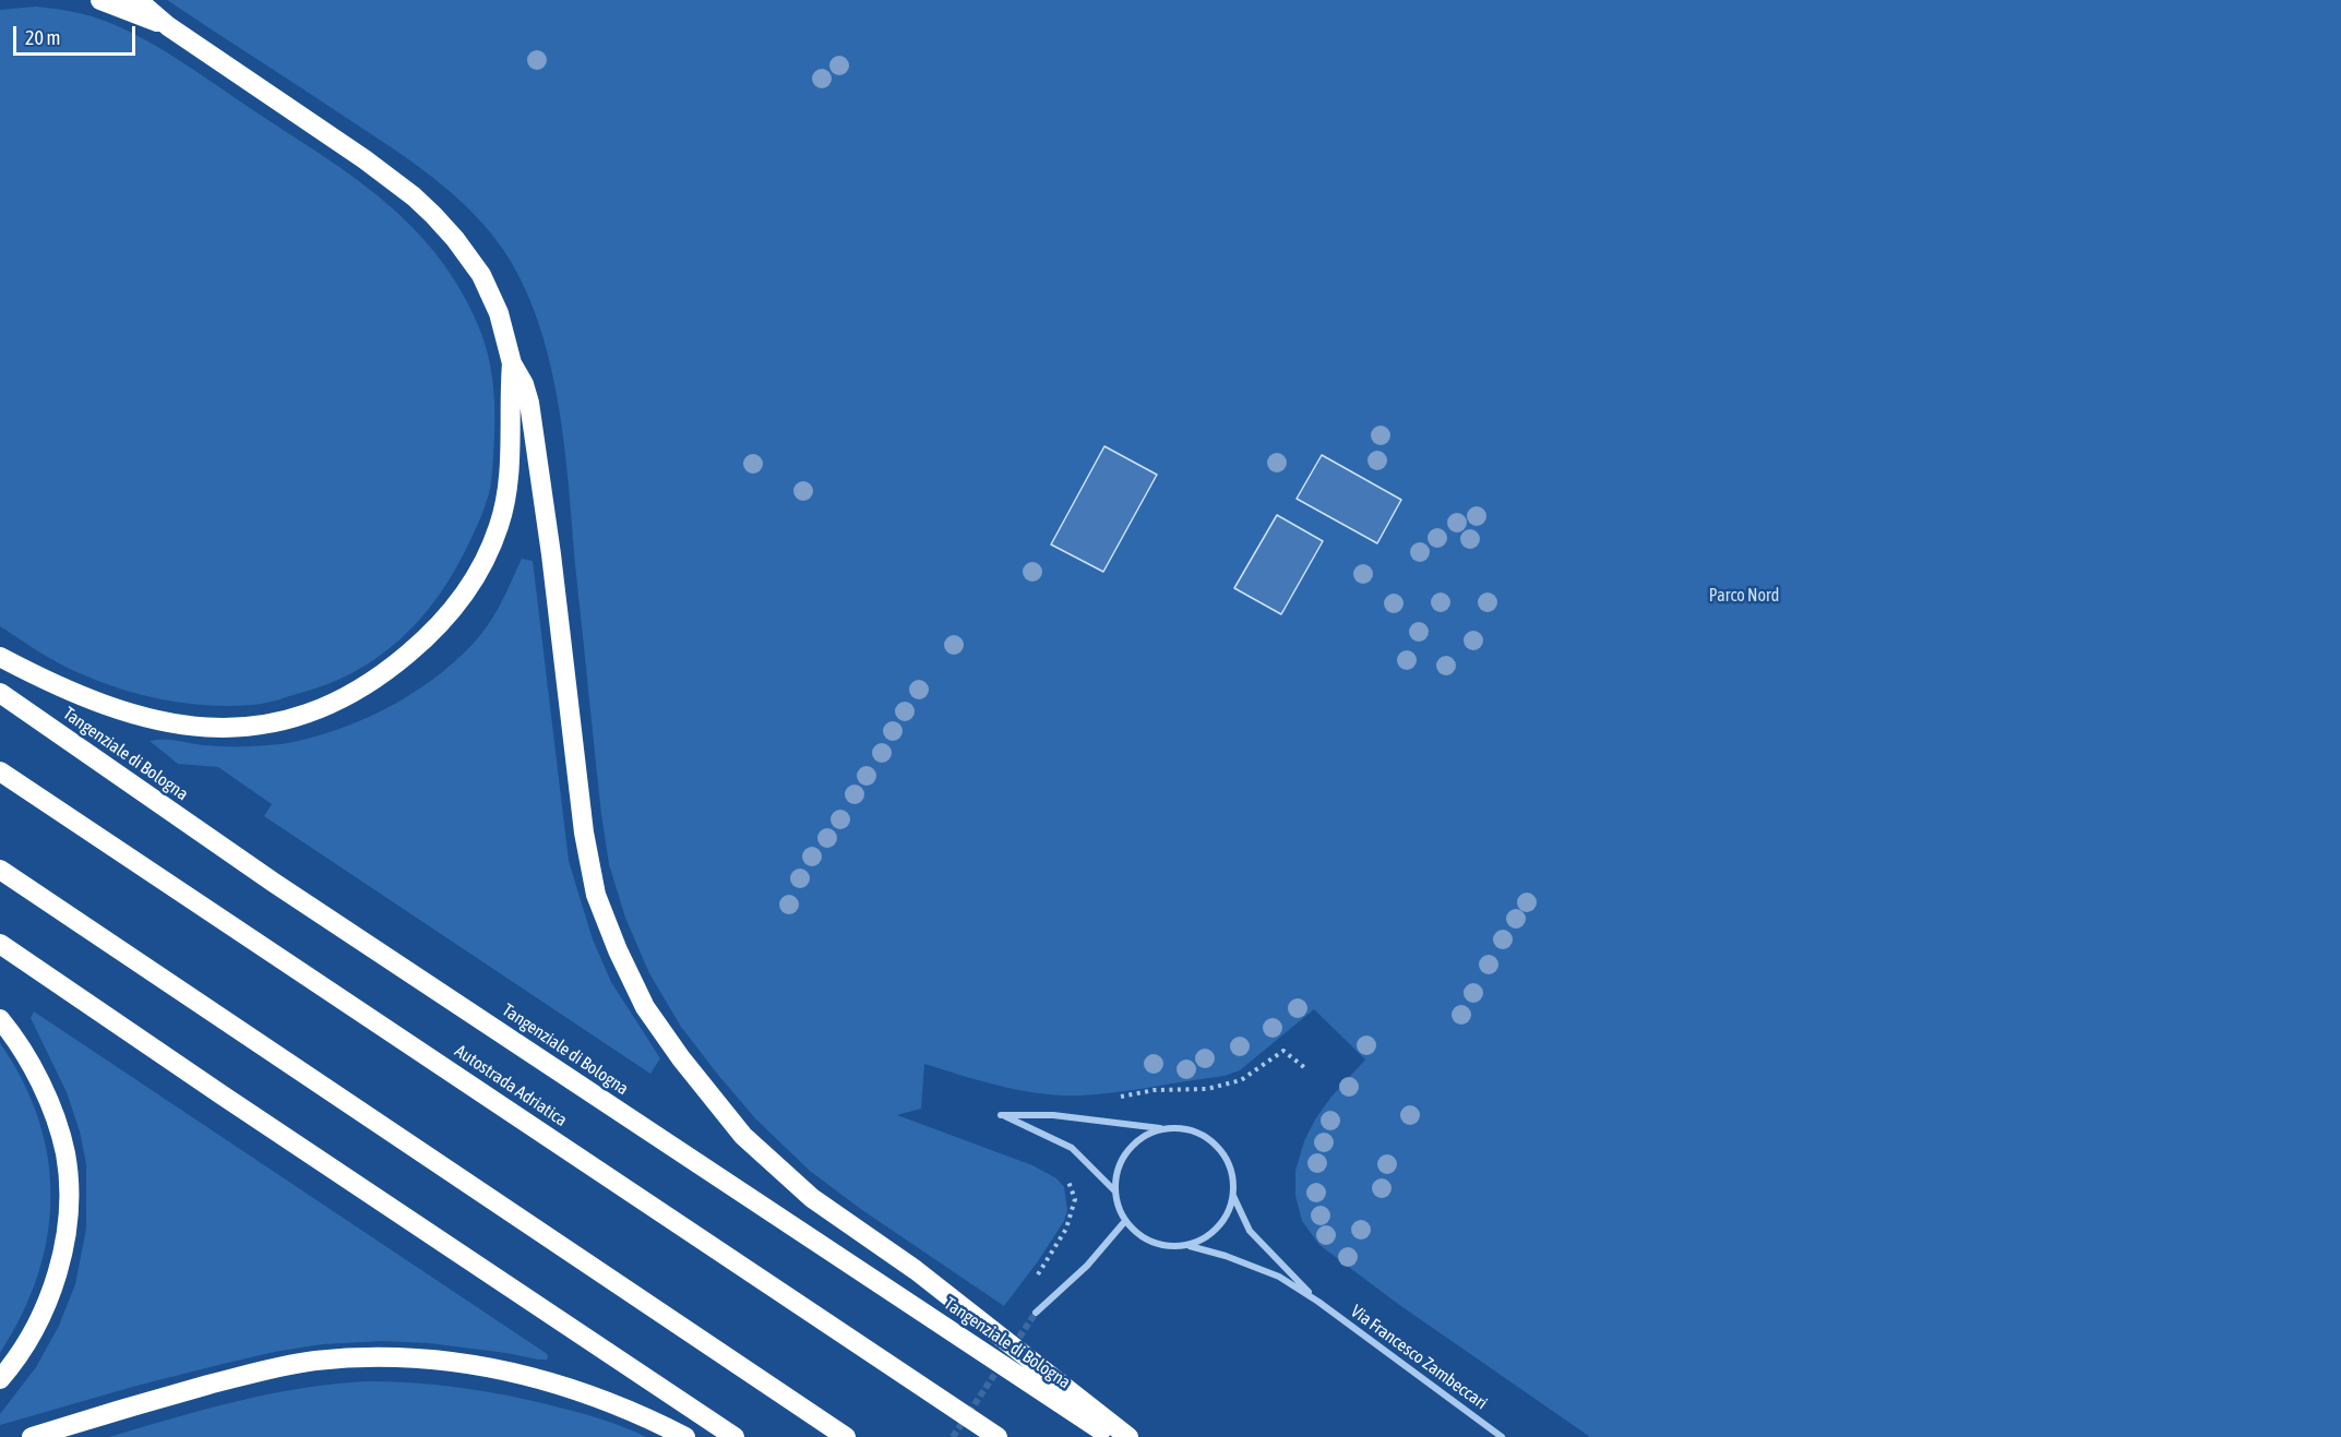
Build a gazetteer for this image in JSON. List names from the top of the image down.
{
  "streets": {
    "highway": ["Tangenziale di Bologna", "Autostrada Adriatica"],
    "street": ["Via Francesco Zambeccari"]
  },
  "parks": ["Parco Nord"],
  "scale_bar": "20 m"
}
